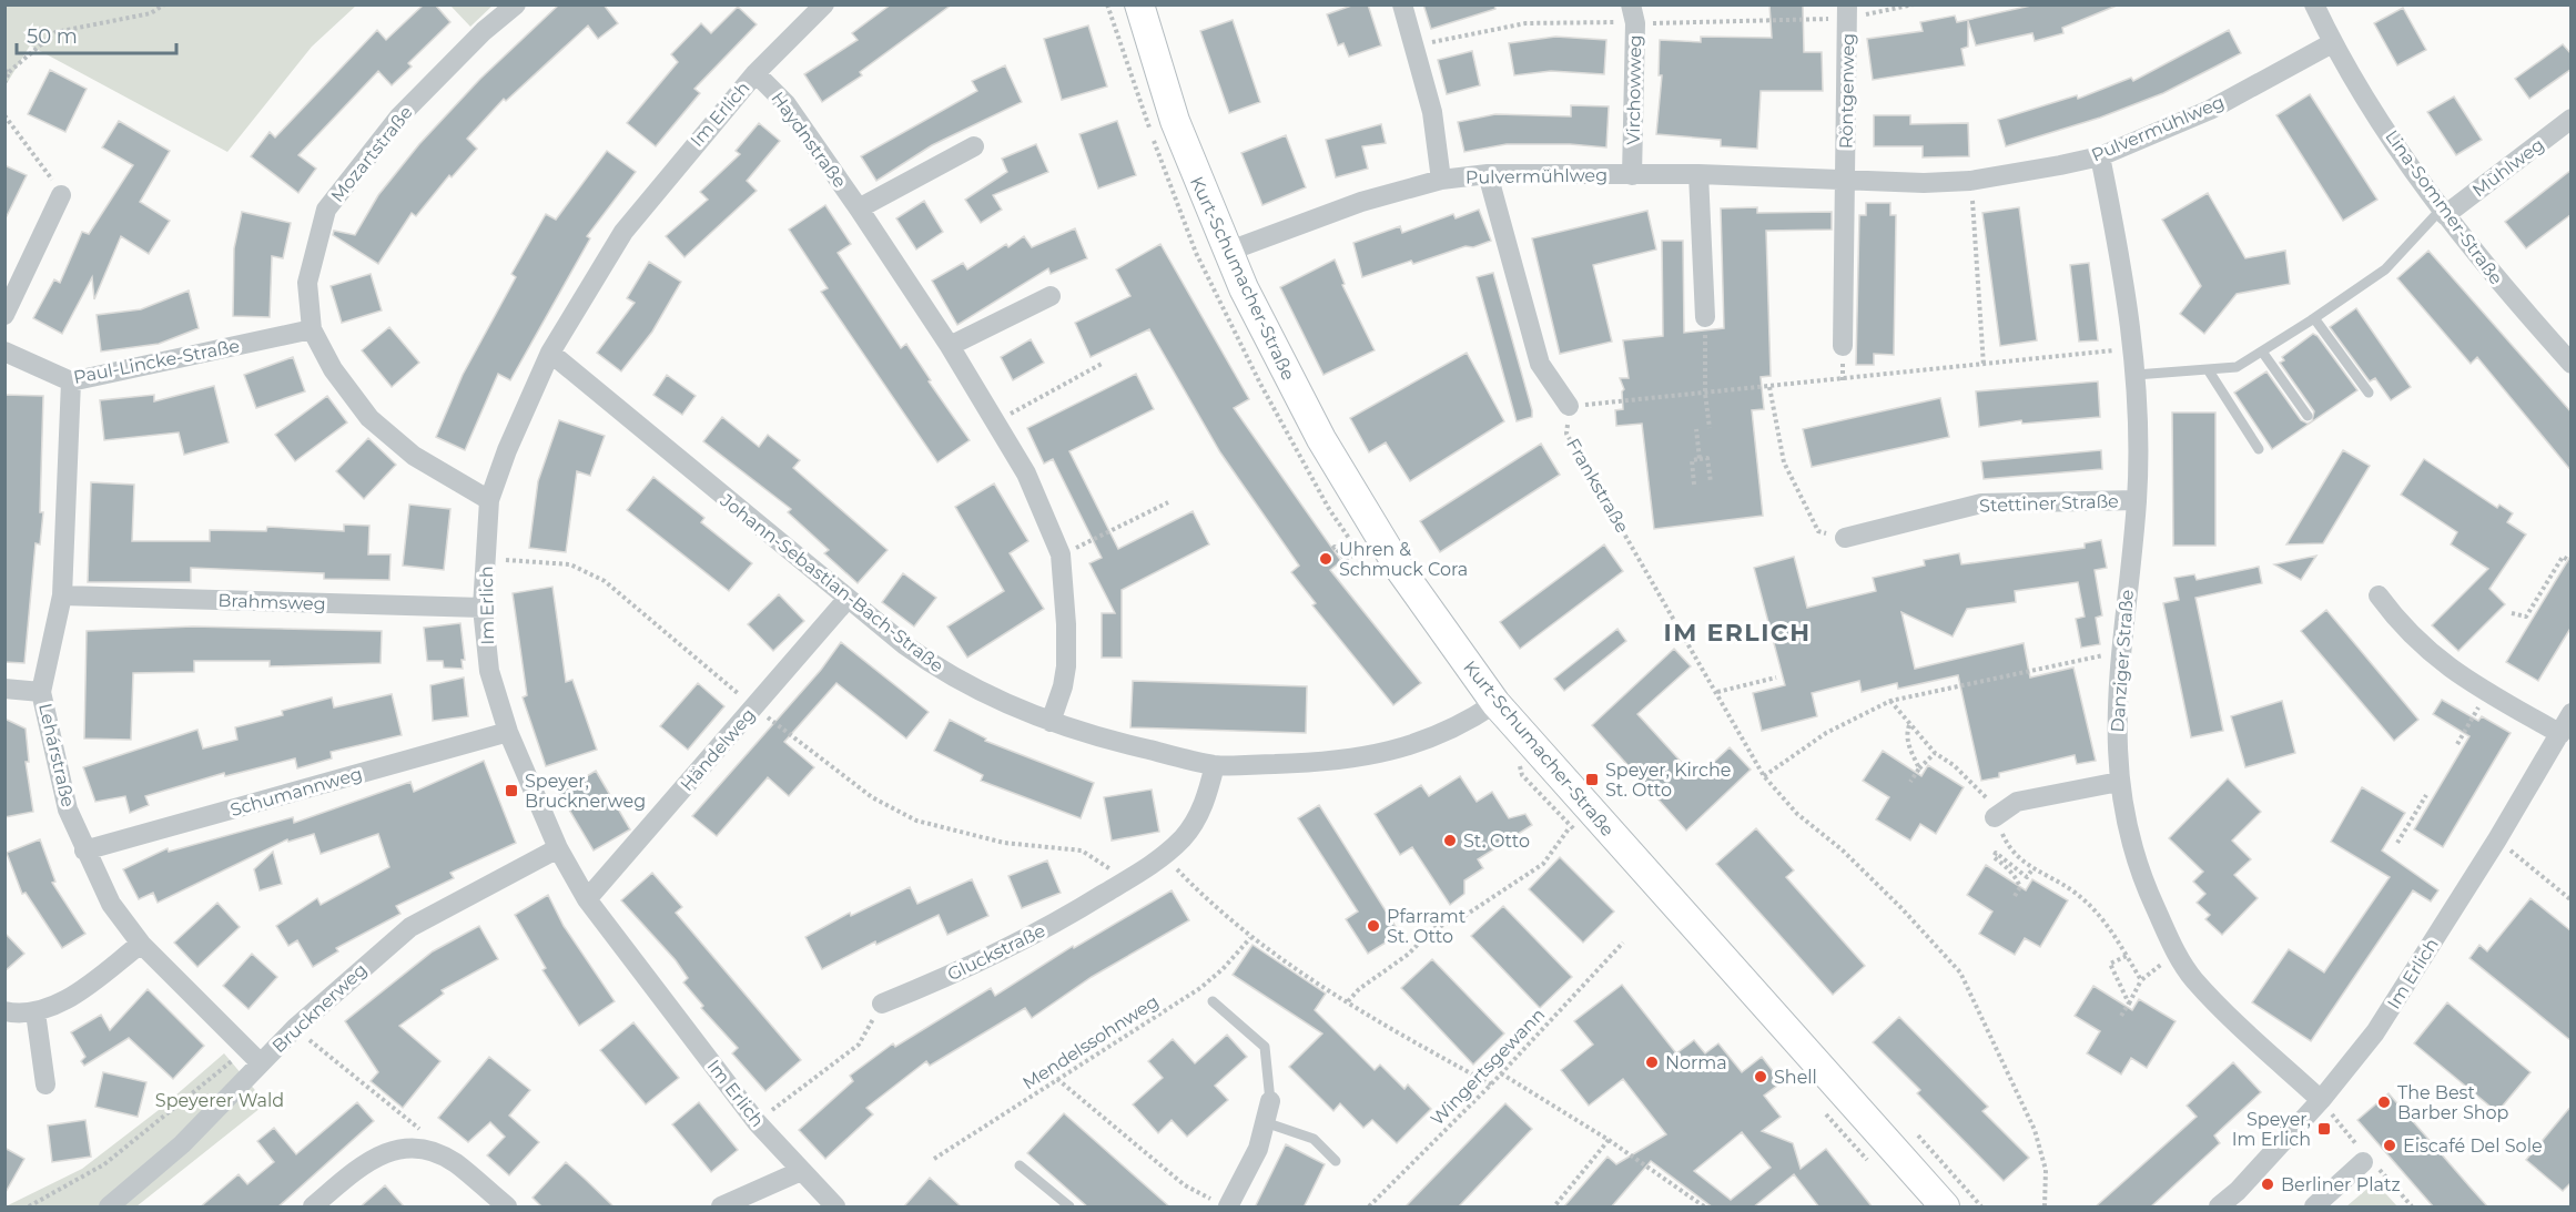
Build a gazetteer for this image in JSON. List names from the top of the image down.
{
  "streets": {
    "main road": ["Kurt-Schumacher-Straße"],
    "street": [
      "Virchowweg",
      "Röntgenweg",
      "Im Erlich",
      "Pulvermühlweg",
      "Haydnstraße",
      "Mozartstraße",
      "Mühlweg",
      "Lina-Sommer-Straße",
      "Paul-Lincke-Straße",
      "Stettiner Straße",
      "Johann-Sebastian-Bach-Straße",
      "Brahmsweg",
      "Danziger Straße",
      "Händelweg",
      "Lehárstraße",
      "Schumannweg",
      "Gluckstraße",
      "Brucknerweg"
    ],
    "path": ["Frankstraße", "Mendelssohnweg", "Wingertsgewann"]
  },
  "crossings": [
    ["Virchowweg", "Pulvermühlweg"],
    ["Röntgenweg", "Pulvermühlweg"],
    ["Im Erlich", "Haydnstraße"],
    ["Im Erlich", "Mozartstraße"],
    ["Im Erlich", "Johann-Sebastian-Bach-Straße"],
    ["Im Erlich", "Brahmsweg"],
    ["Im Erlich", "Danziger Straße"],
    ["Im Erlich", "Händelweg"],
    ["Im Erlich", "Schumannweg"],
    ["Im Erlich", "Brucknerweg"],
    ["Pulvermühlweg", "Lina-Sommer-Straße"],
    ["Pulvermühlweg", "Kurt-Schumacher-Straße"],
    ["Pulvermühlweg", "Danziger Straße"],
    ["Haydnstraße", "Johann-Sebastian-Bach-Straße"],
    ["Mozartstraße", "Paul-Lincke-Straße"],
    ["Mühlweg", "Lina-Sommer-Straße"],
    ["Kurt-Schumacher-Straße", "Johann-Sebastian-Bach-Straße"],
    ["Paul-Lincke-Straße", "Lehárstraße"],
    ["Stettiner Straße", "Danziger Straße"],
    ["Johann-Sebastian-Bach-Straße", "Händelweg"],
    ["Johann-Sebastian-Bach-Straße", "Gluckstraße"],
    ["Brahmsweg", "Lehárstraße"],
    ["Lehárstraße", "Schumannweg"],
    ["Lehárstraße", "Brucknerweg"]
  ],
  "districts": ["IM ERLICH"],
  "parks": ["Speyerer Wald"],
  "places": {
    "other": [
      "Uhren & Schmuck Cora",
      "St. Otto",
      "Pfarramt St. Otto",
      "Norma",
      "Shell",
      "The Best Barber Shop",
      "Eiscafé Del Sole",
      "Berliner Platz"
    ],
    "transit": ["Speyer, Kirche St. Otto", "Speyer, Brucknerweg", "Speyer, Im Erlich"]
  },
  "scale_bar": "50 m"
}
